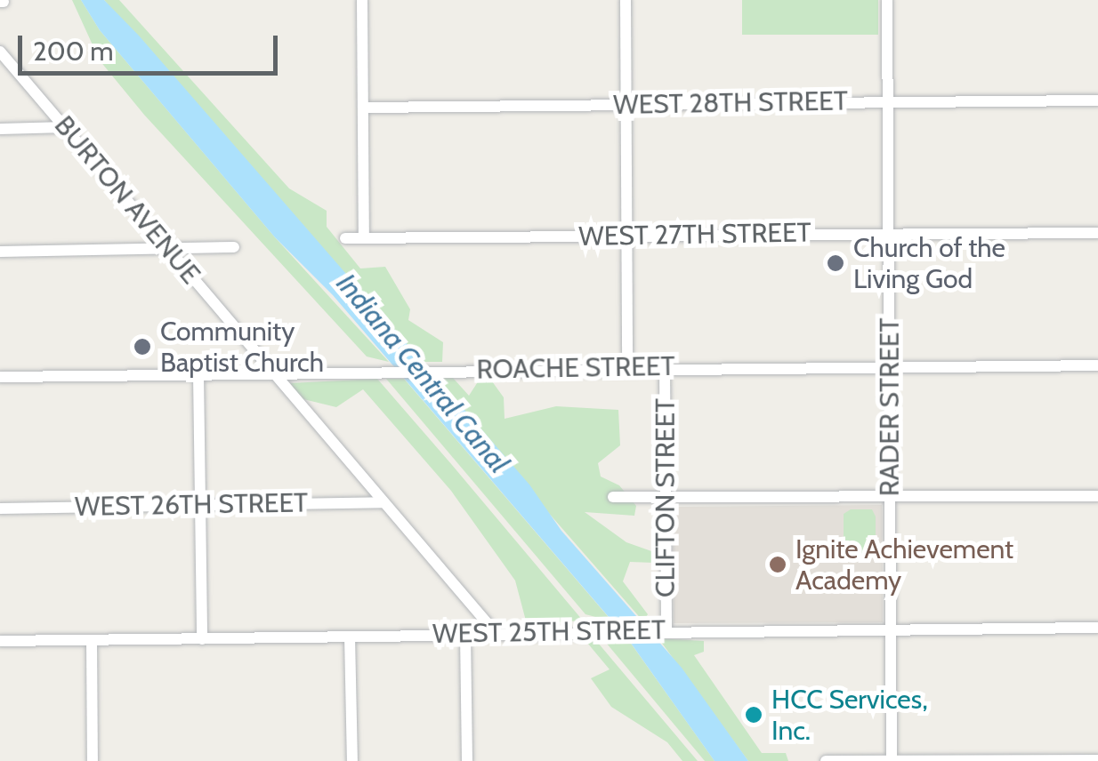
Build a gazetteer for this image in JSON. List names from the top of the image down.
{
  "streets": {
    "street": [
      "WEST 28TH STREET",
      "BURTON AVENUE",
      "WEST 27TH STREET",
      "ROACHE STREET",
      "RADER STREET",
      "CLIFTON STREET",
      "WEST 26TH STREET",
      "WEST 25TH STREET"
    ]
  },
  "crossings": [
    ["WEST 28TH STREET", "RADER STREET"],
    ["WEST 28TH STREET", "CLIFTON STREET"],
    ["BURTON AVENUE", "ROACHE STREET"],
    ["BURTON AVENUE", "WEST 26TH STREET"],
    ["BURTON AVENUE", "WEST 25TH STREET"],
    ["WEST 27TH STREET", "RADER STREET"],
    ["WEST 27TH STREET", "CLIFTON STREET"],
    ["ROACHE STREET", "RADER STREET"],
    ["ROACHE STREET", "CLIFTON STREET"],
    ["RADER STREET", "WEST 25TH STREET"],
    ["CLIFTON STREET", "WEST 25TH STREET"]
  ],
  "water": ["Indiana Central Canal"],
  "places": [
    "Church of the Living God",
    "Community Baptist Church",
    "Ignite Achievement Academy",
    "HCC Services, Inc."
  ],
  "scale_bar": "200 m"
}
